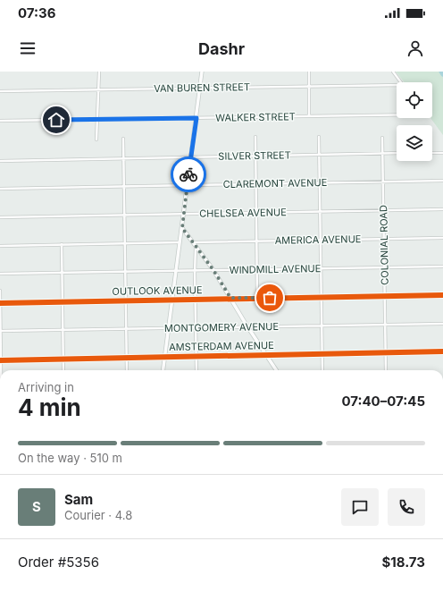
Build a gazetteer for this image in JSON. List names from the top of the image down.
{
  "streets": {
    "street": [
      "VAN BUREN STREET",
      "WALKER STREET",
      "SILVER STREET",
      "CLAREMONT AVENUE",
      "CHELSEA AVENUE",
      "AMERICA AVENUE",
      "COLONIAL ROAD",
      "WINDMILL AVENUE",
      "OUTLOOK AVENUE",
      "MONTGOMERY AVENUE",
      "AMSTERDAM AVENUE"
    ]
  },
  "crossings": [
    ["SILVER STREET", "COLONIAL ROAD"],
    ["CLAREMONT AVENUE", "COLONIAL ROAD"],
    ["CHELSEA AVENUE", "COLONIAL ROAD"],
    ["AMERICA AVENUE", "COLONIAL ROAD"],
    ["COLONIAL ROAD", "WINDMILL AVENUE"],
    ["COLONIAL ROAD", "OUTLOOK AVENUE"],
    ["COLONIAL ROAD", "MONTGOMERY AVENUE"],
    ["COLONIAL ROAD", "AMSTERDAM AVENUE"]
  ],
  "page": {
    "status": "07:36",
    "header": "Dashr",
    "heading": ["4 min", "Arriving in", "07:40–07:45"],
    "panel": [
      "Sam",
      "Courier · 4.8",
      "Order #5356",
      "$18.73"
    ],
    "bar": "On the way · 510 m",
    "round": "S"
  }
}
